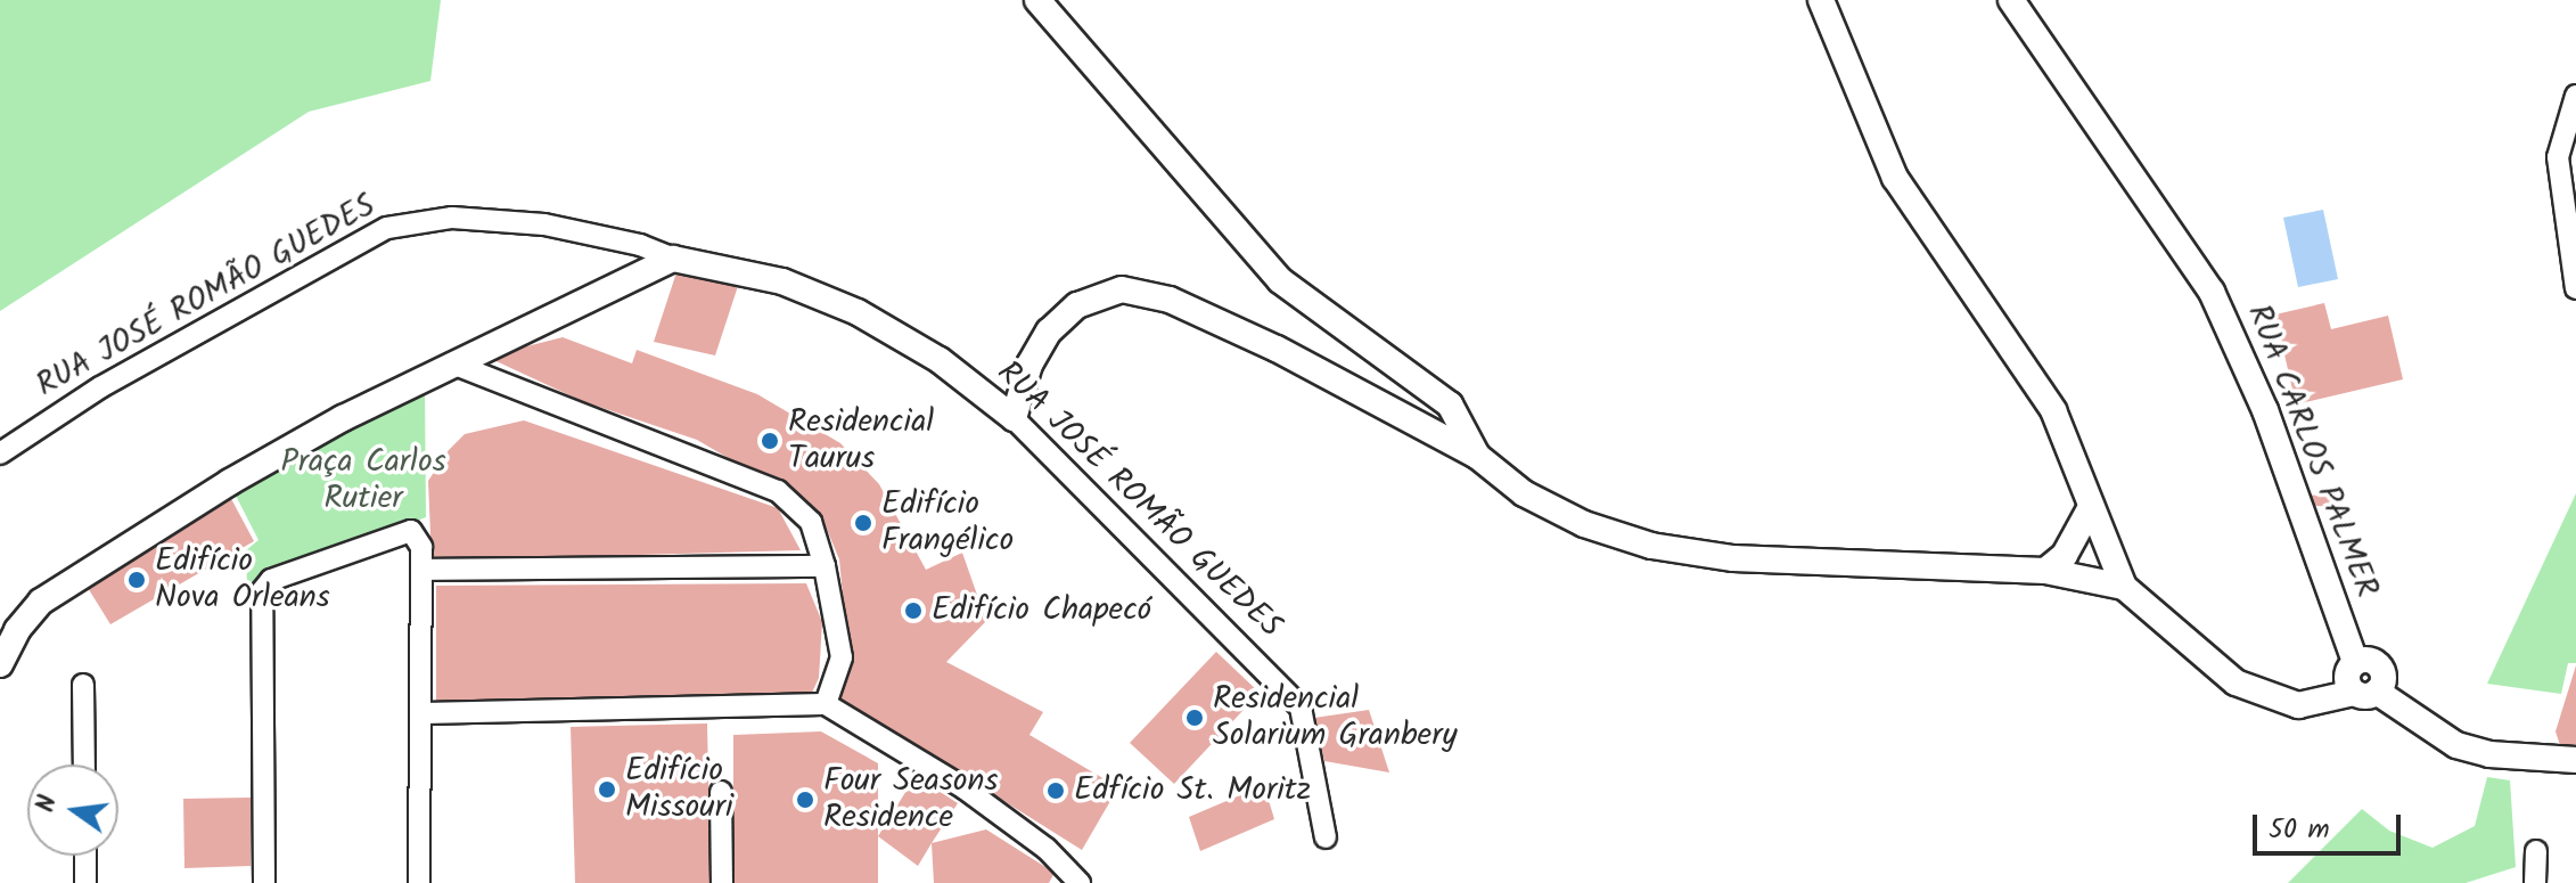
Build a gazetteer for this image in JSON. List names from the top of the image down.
{
  "streets": {
    "street": ["RUA JOSÉ ROMÃO GUEDES", "RUA CARLOS PALMER"]
  },
  "parks": ["Praça Carlos Rutier"],
  "places": [
    "Residencial Taurus",
    "Edifício Frangélico",
    "Edifício Nova Orleans",
    "Edifício Chapecó",
    "Residencial Solarium Granbery",
    "Edifício Missouri",
    "Edfício St. Moritz",
    "Four Seasons Residence"
  ],
  "scale_bar": "50 m",
  "north": "left"
}
